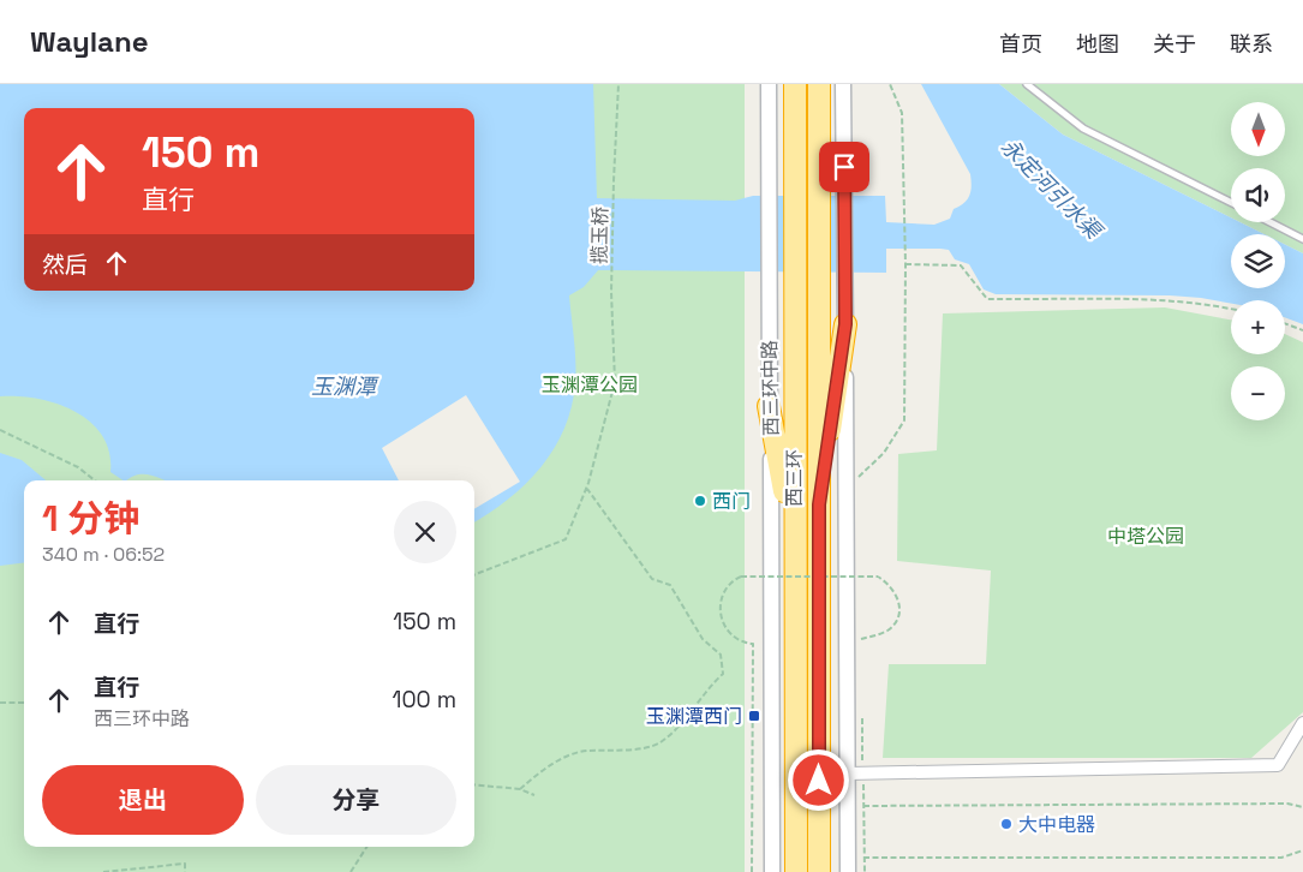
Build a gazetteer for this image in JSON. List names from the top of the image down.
{
  "streets": {
    "highway": ["西三环"],
    "street": ["西三环中路"],
    "path": ["揽玉桥"]
  },
  "water": ["永定河引水渠", "玉渊潭"],
  "parks": ["玉渊潭公园", "中塔公园"],
  "places": {
    "other": ["西门", "大中电器"],
    "transit": ["玉渊潭西门"]
  },
  "north": "bottom",
  "page": {
    "header": "Waylane",
    "nav": [
      "首页",
      "地图",
      "关于",
      "联系"
    ],
    "map_buttons": ["+", "−"],
    "turn": ["150 m", "直行"],
    "then": "然后",
    "heading": ["1 分钟", "340 m · 06:52"],
    "list": [
      {
        "name": "直行",
        "value": "150 m"
      },
      {
        "name": "直行",
        "note": "西三环中路",
        "value": "100 m"
      }
    ],
    "buttons": ["退出", "分享"]
  }
}
